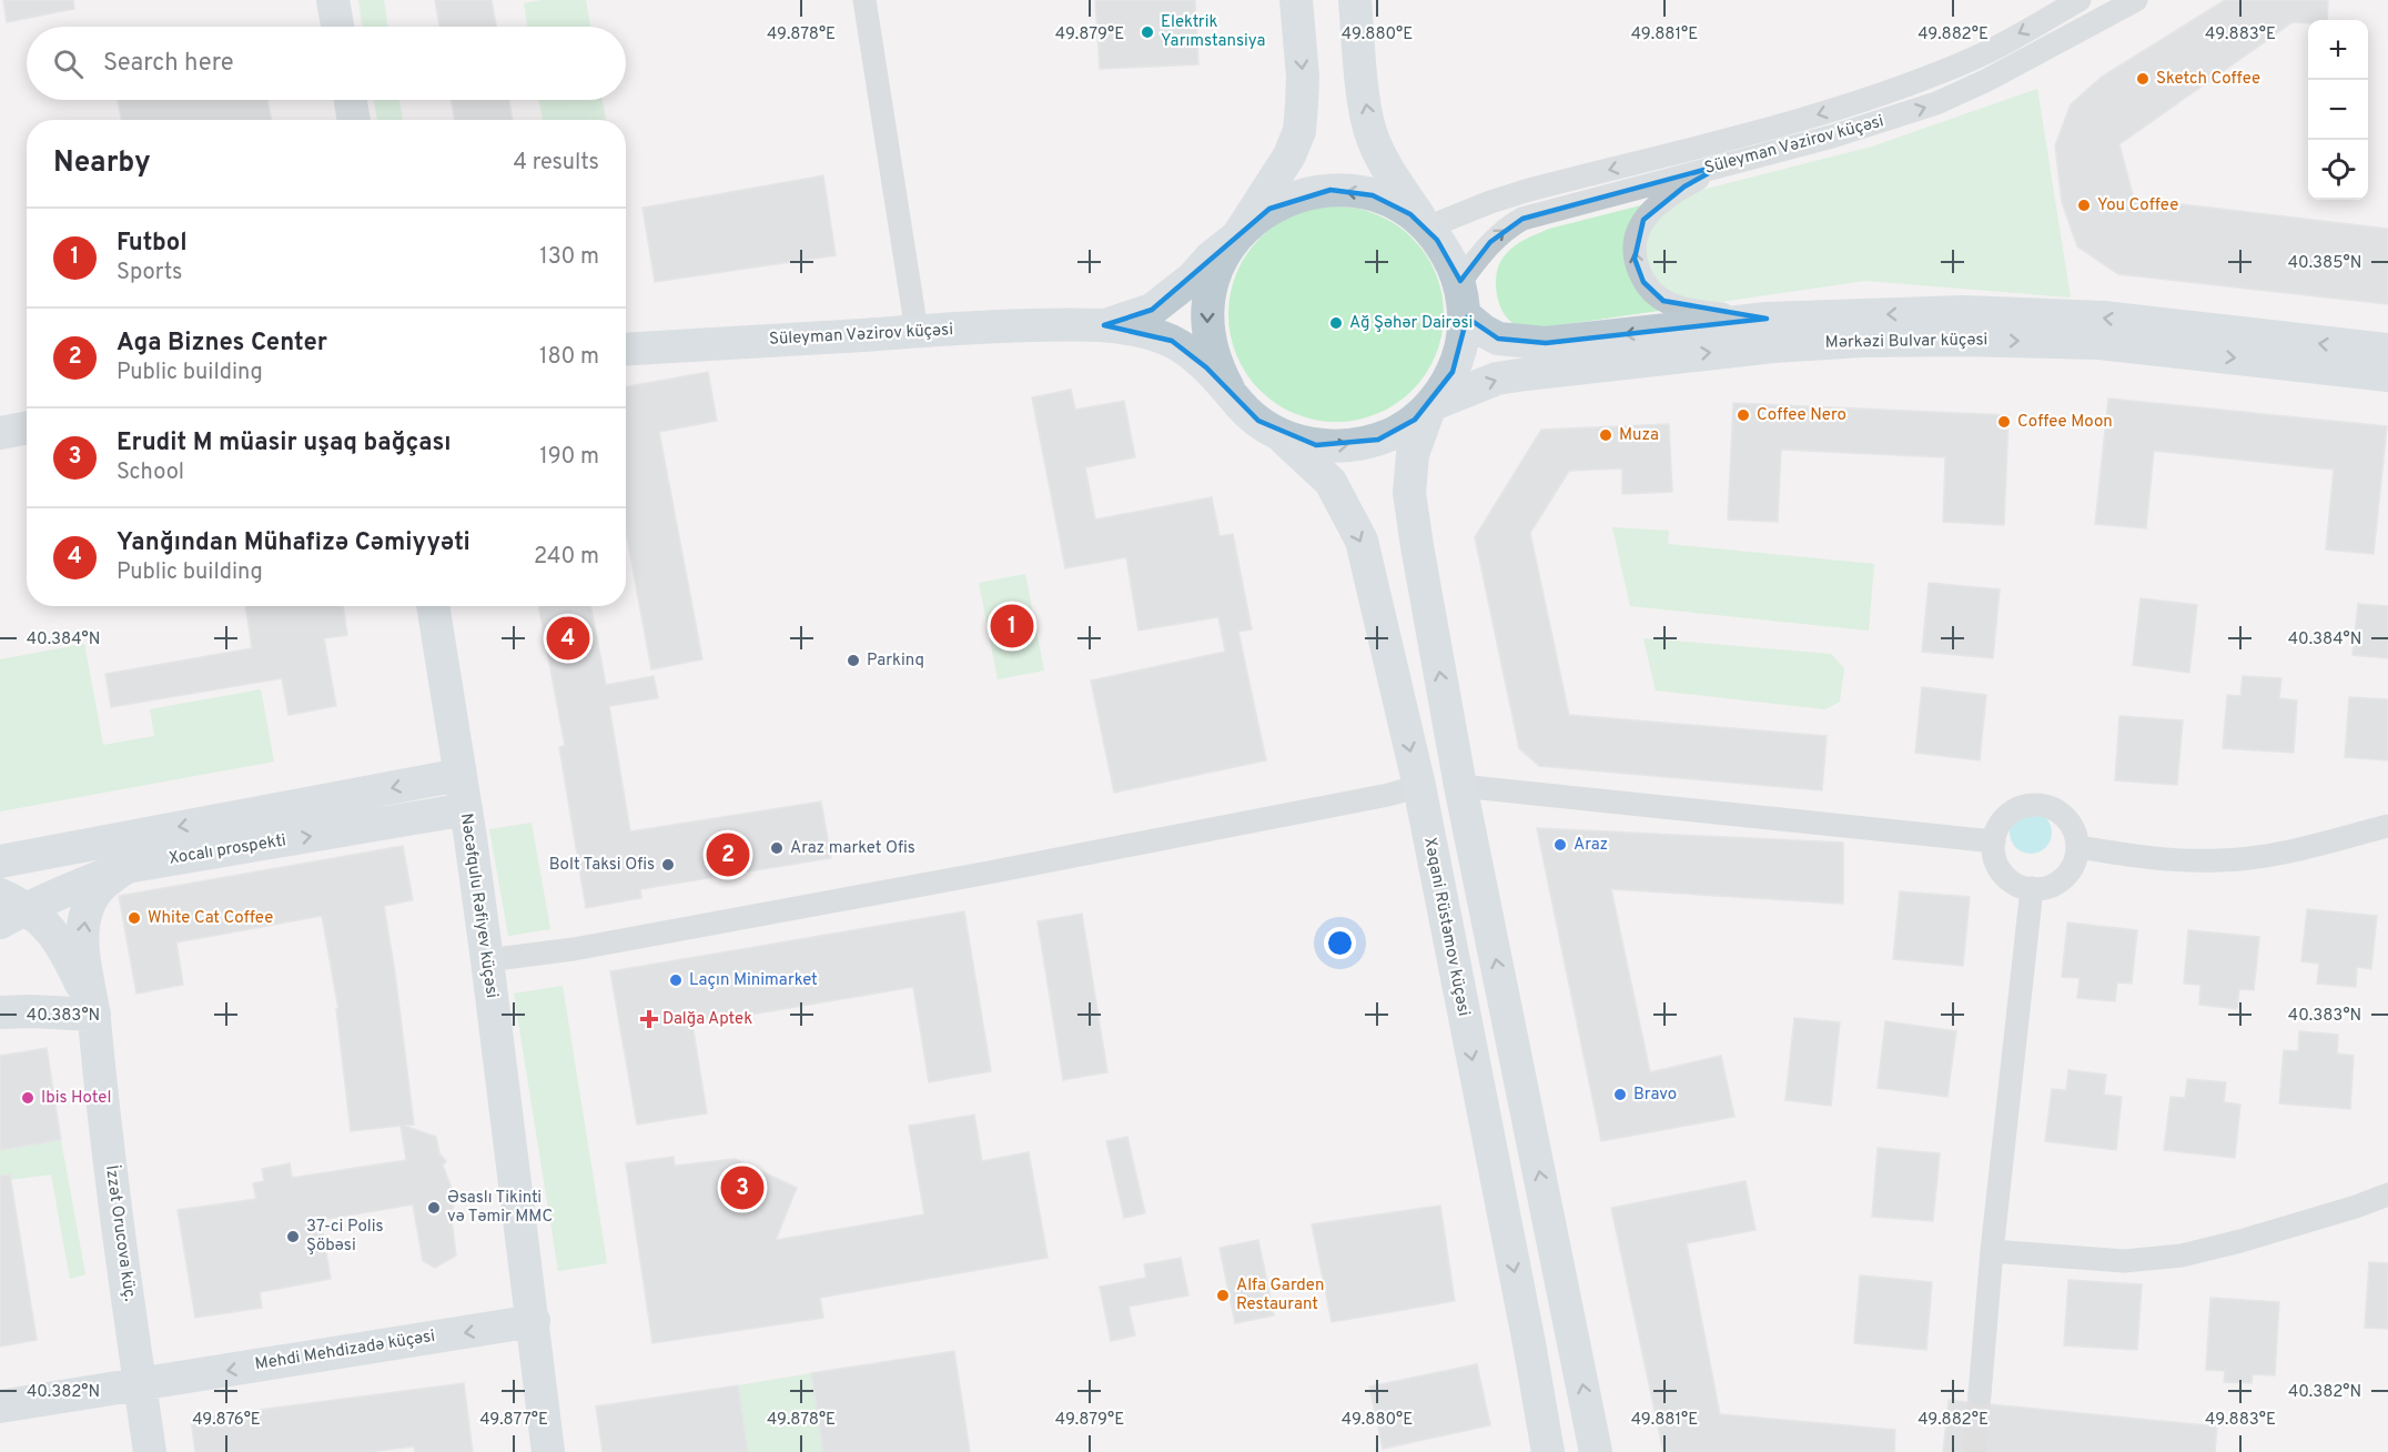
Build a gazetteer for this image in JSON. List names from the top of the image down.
{
  "streets": {
    "main road": [
      "Süleyman Vəzirov küçəsi",
      "Mərkəzi Bulvar küçəsi",
      "Xocalı prospekti",
      "Nəcəfqulu Rəfiyev küçəsi",
      "Xəqani Rüstəmov küçəsi",
      "İzzət Orucova küç.",
      "Mehdi Mehdizadə küçəsi"
    ]
  },
  "crossings": [
    ["Xocalı prospekti", "Nəcəfqulu Rəfiyev küçəsi"],
    ["Xocalı prospekti", "İzzət Orucova küç."],
    ["Nəcəfqulu Rəfiyev küçəsi", "Mehdi Mehdizadə küçəsi"],
    ["İzzət Orucova küç.", "Mehdi Mehdizadə küçəsi"]
  ],
  "one_way": ["Mehdi Mehdizadə küçəsi"],
  "places": {
    "other": [
      "Elektrik Yarımstansiya",
      "Sketch Coffee",
      "You Coffee",
      "Ağ Şəhər Dairəsi",
      "Coffee Nero",
      "Coffee Moon",
      "Muza",
      "Parkinq",
      "Araz",
      "Araz market Ofis",
      "Bolt Taksi Ofis",
      "White Cat Coffee",
      "Laçın Minimarket",
      "Bravo",
      "Ibis Hotel",
      "Əsaslı Tikinti və Təmir MMC",
      "37-ci Polis Şöbəsi",
      "Alfa Garden Restaurant"
    ],
    "health": ["Dalğa Aptek"]
  },
  "page": {
    "map_buttons": ["+", "−"],
    "search": "Search here",
    "heading": ["Nearby", "4 results"],
    "list": [
      {
        "mark": "1",
        "name": "Futbol",
        "note": "Sports",
        "value": "130 m"
      },
      {
        "mark": "2",
        "name": "Aga Biznes Center",
        "note": "Public building",
        "value": "180 m"
      },
      {
        "mark": "3",
        "name": "Erudit M müasir uşaq bağçası",
        "note": "School",
        "value": "190 m"
      },
      {
        "mark": "4",
        "name": "Yanğından Mühafizə Cəmiyyəti",
        "note": "Public building",
        "value": "240 m"
      }
    ],
    "pins": [
      "1",
      "4",
      "2",
      "3"
    ]
  },
  "coordinates": [
    "49.878°E",
    "49.879°E",
    "49.880°E",
    "49.881°E",
    "49.882°E",
    "49.883°E",
    "40.385°N",
    "40.384°N",
    "40.383°N",
    "40.382°N",
    "49.876°E",
    "49.877°E"
  ]
}
